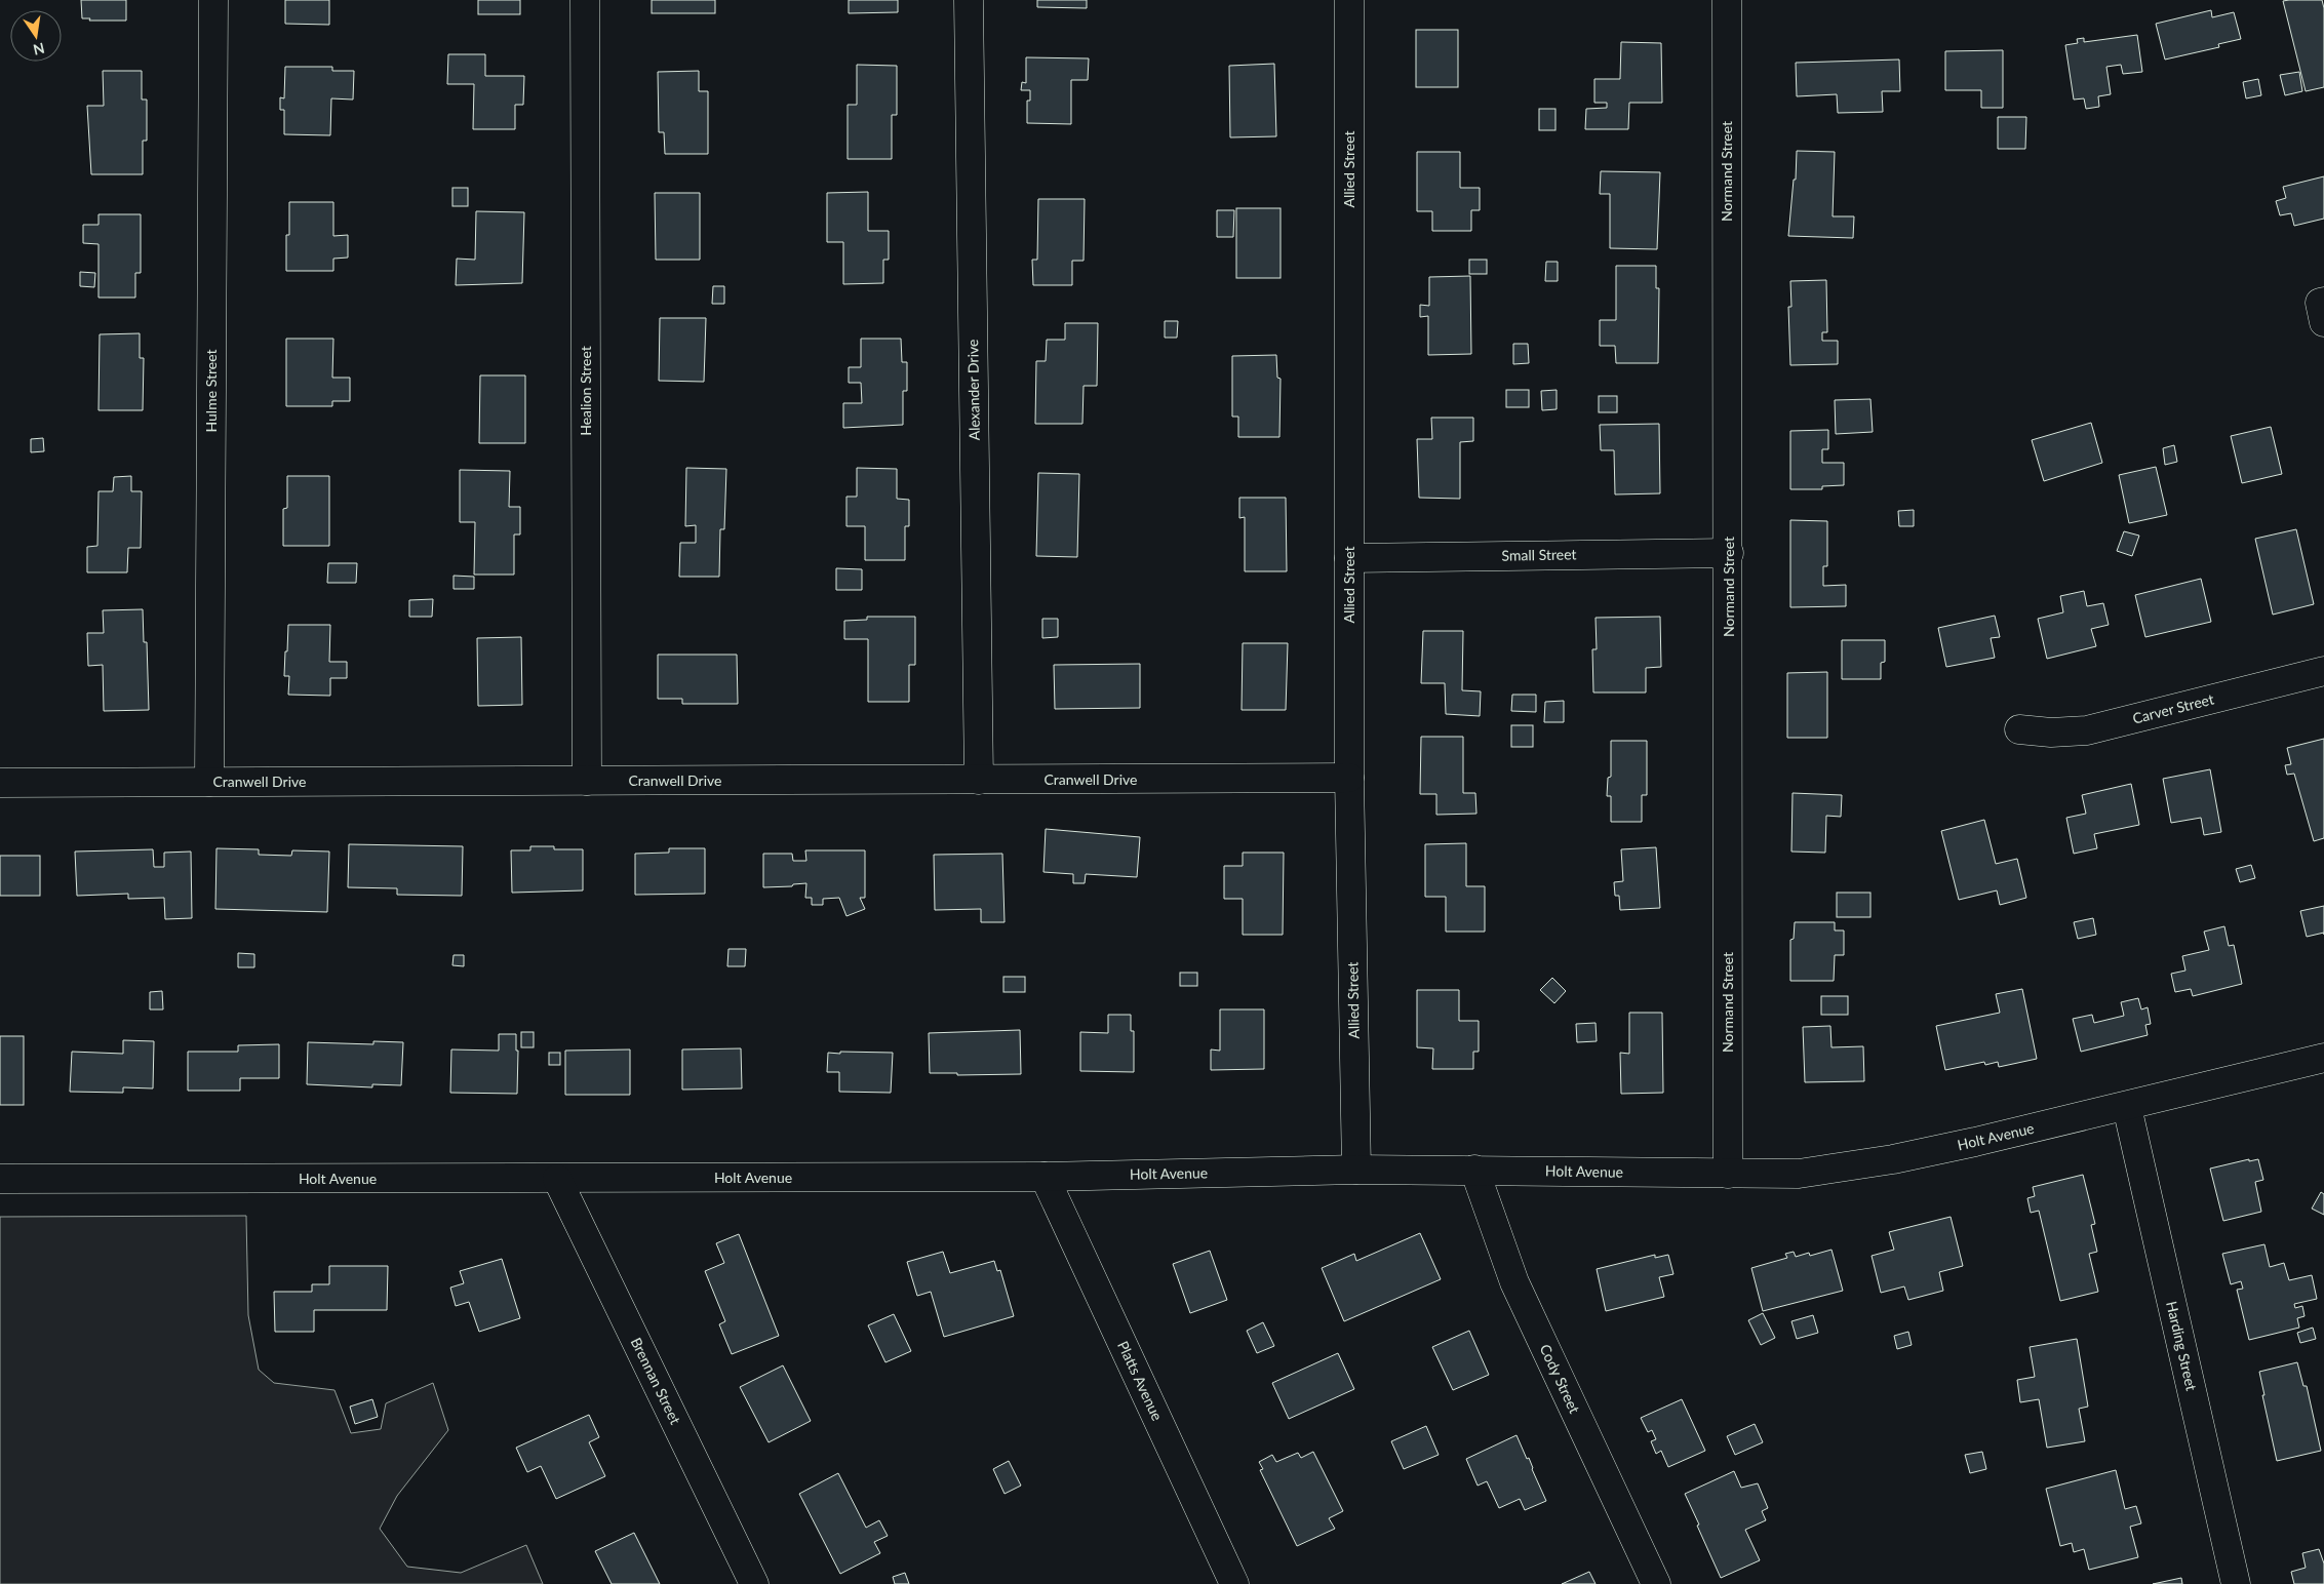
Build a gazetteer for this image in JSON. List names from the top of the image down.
{
  "streets": {
    "street": [
      "Allied Street",
      "Normand Street",
      "Alexander Drive",
      "Hulme Street",
      "Healion Street",
      "Small Street",
      "Carver Street",
      "Cranwell Drive",
      "Holt Avenue",
      "Harding Street",
      "Cody Street",
      "Brennan Street",
      "Platts Avenue"
    ]
  },
  "crossings": [
    ["Allied Street", "Small Street"],
    ["Allied Street", "Cranwell Drive"],
    ["Allied Street", "Holt Avenue"],
    ["Normand Street", "Small Street"],
    ["Normand Street", "Holt Avenue"],
    ["Alexander Drive", "Cranwell Drive"],
    ["Hulme Street", "Cranwell Drive"],
    ["Healion Street", "Cranwell Drive"],
    ["Holt Avenue", "Harding Street"],
    ["Holt Avenue", "Cody Street"],
    ["Holt Avenue", "Brennan Street"],
    ["Holt Avenue", "Platts Avenue"]
  ],
  "north": "bottom"
}
